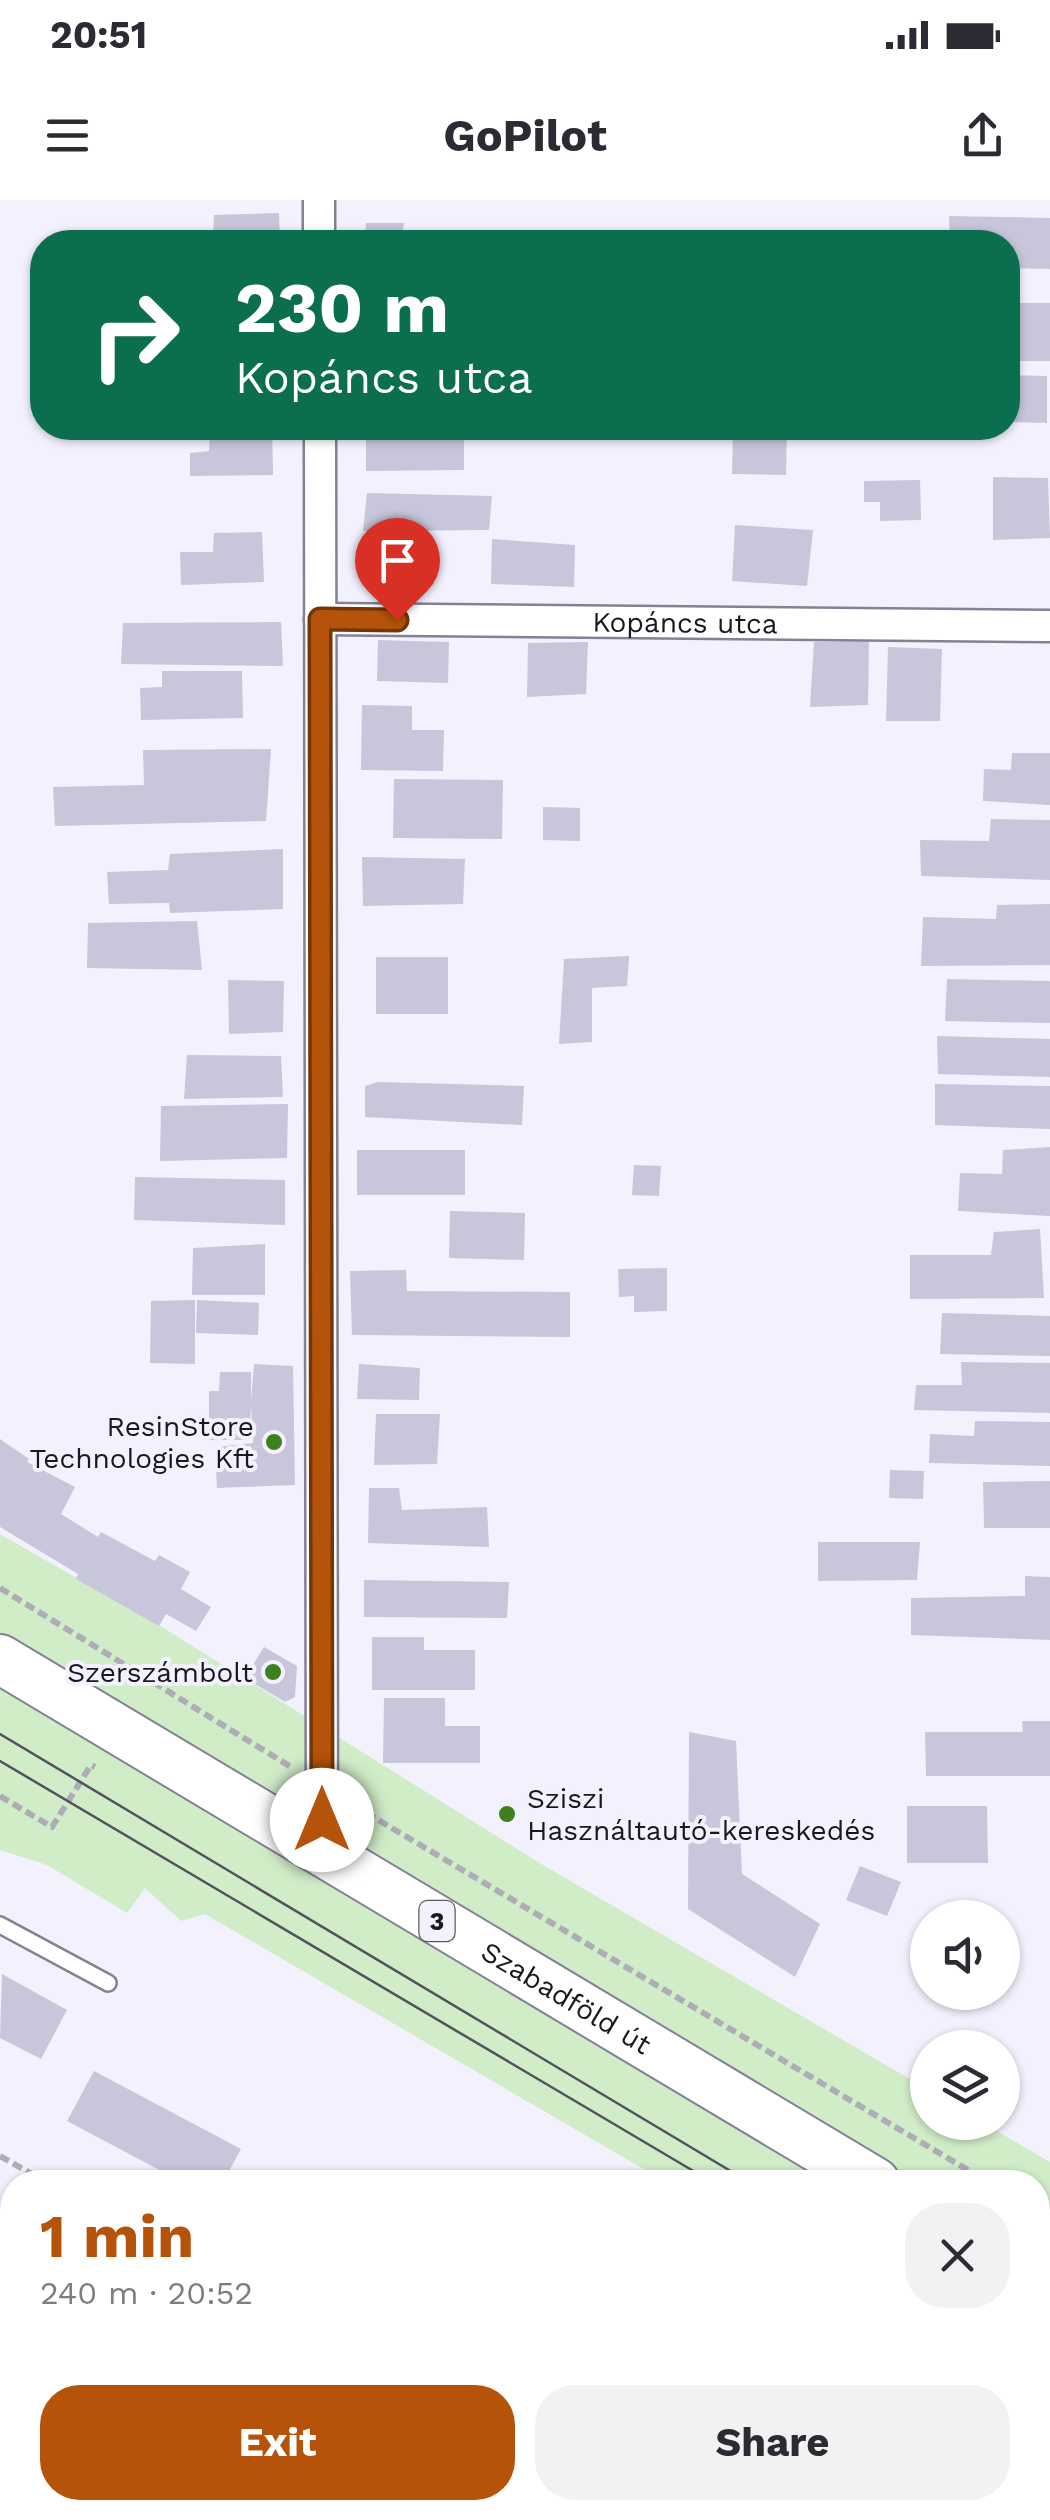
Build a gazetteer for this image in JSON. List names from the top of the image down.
{
  "streets": {
    "main road": ["3", "Szabadföld út"],
    "street": ["Kopáncs utca"]
  },
  "places": ["ResinStore Technologies Kft", "Szerszámbolt", "Sziszi Használtautó-kereskedés"],
  "page": {
    "status": "20:51",
    "header": "GoPilot",
    "turn": ["230 m", "Kopáncs utca"],
    "heading": ["1 min", "240 m · 20:52"],
    "buttons": ["Exit", "Share"]
  }
}
